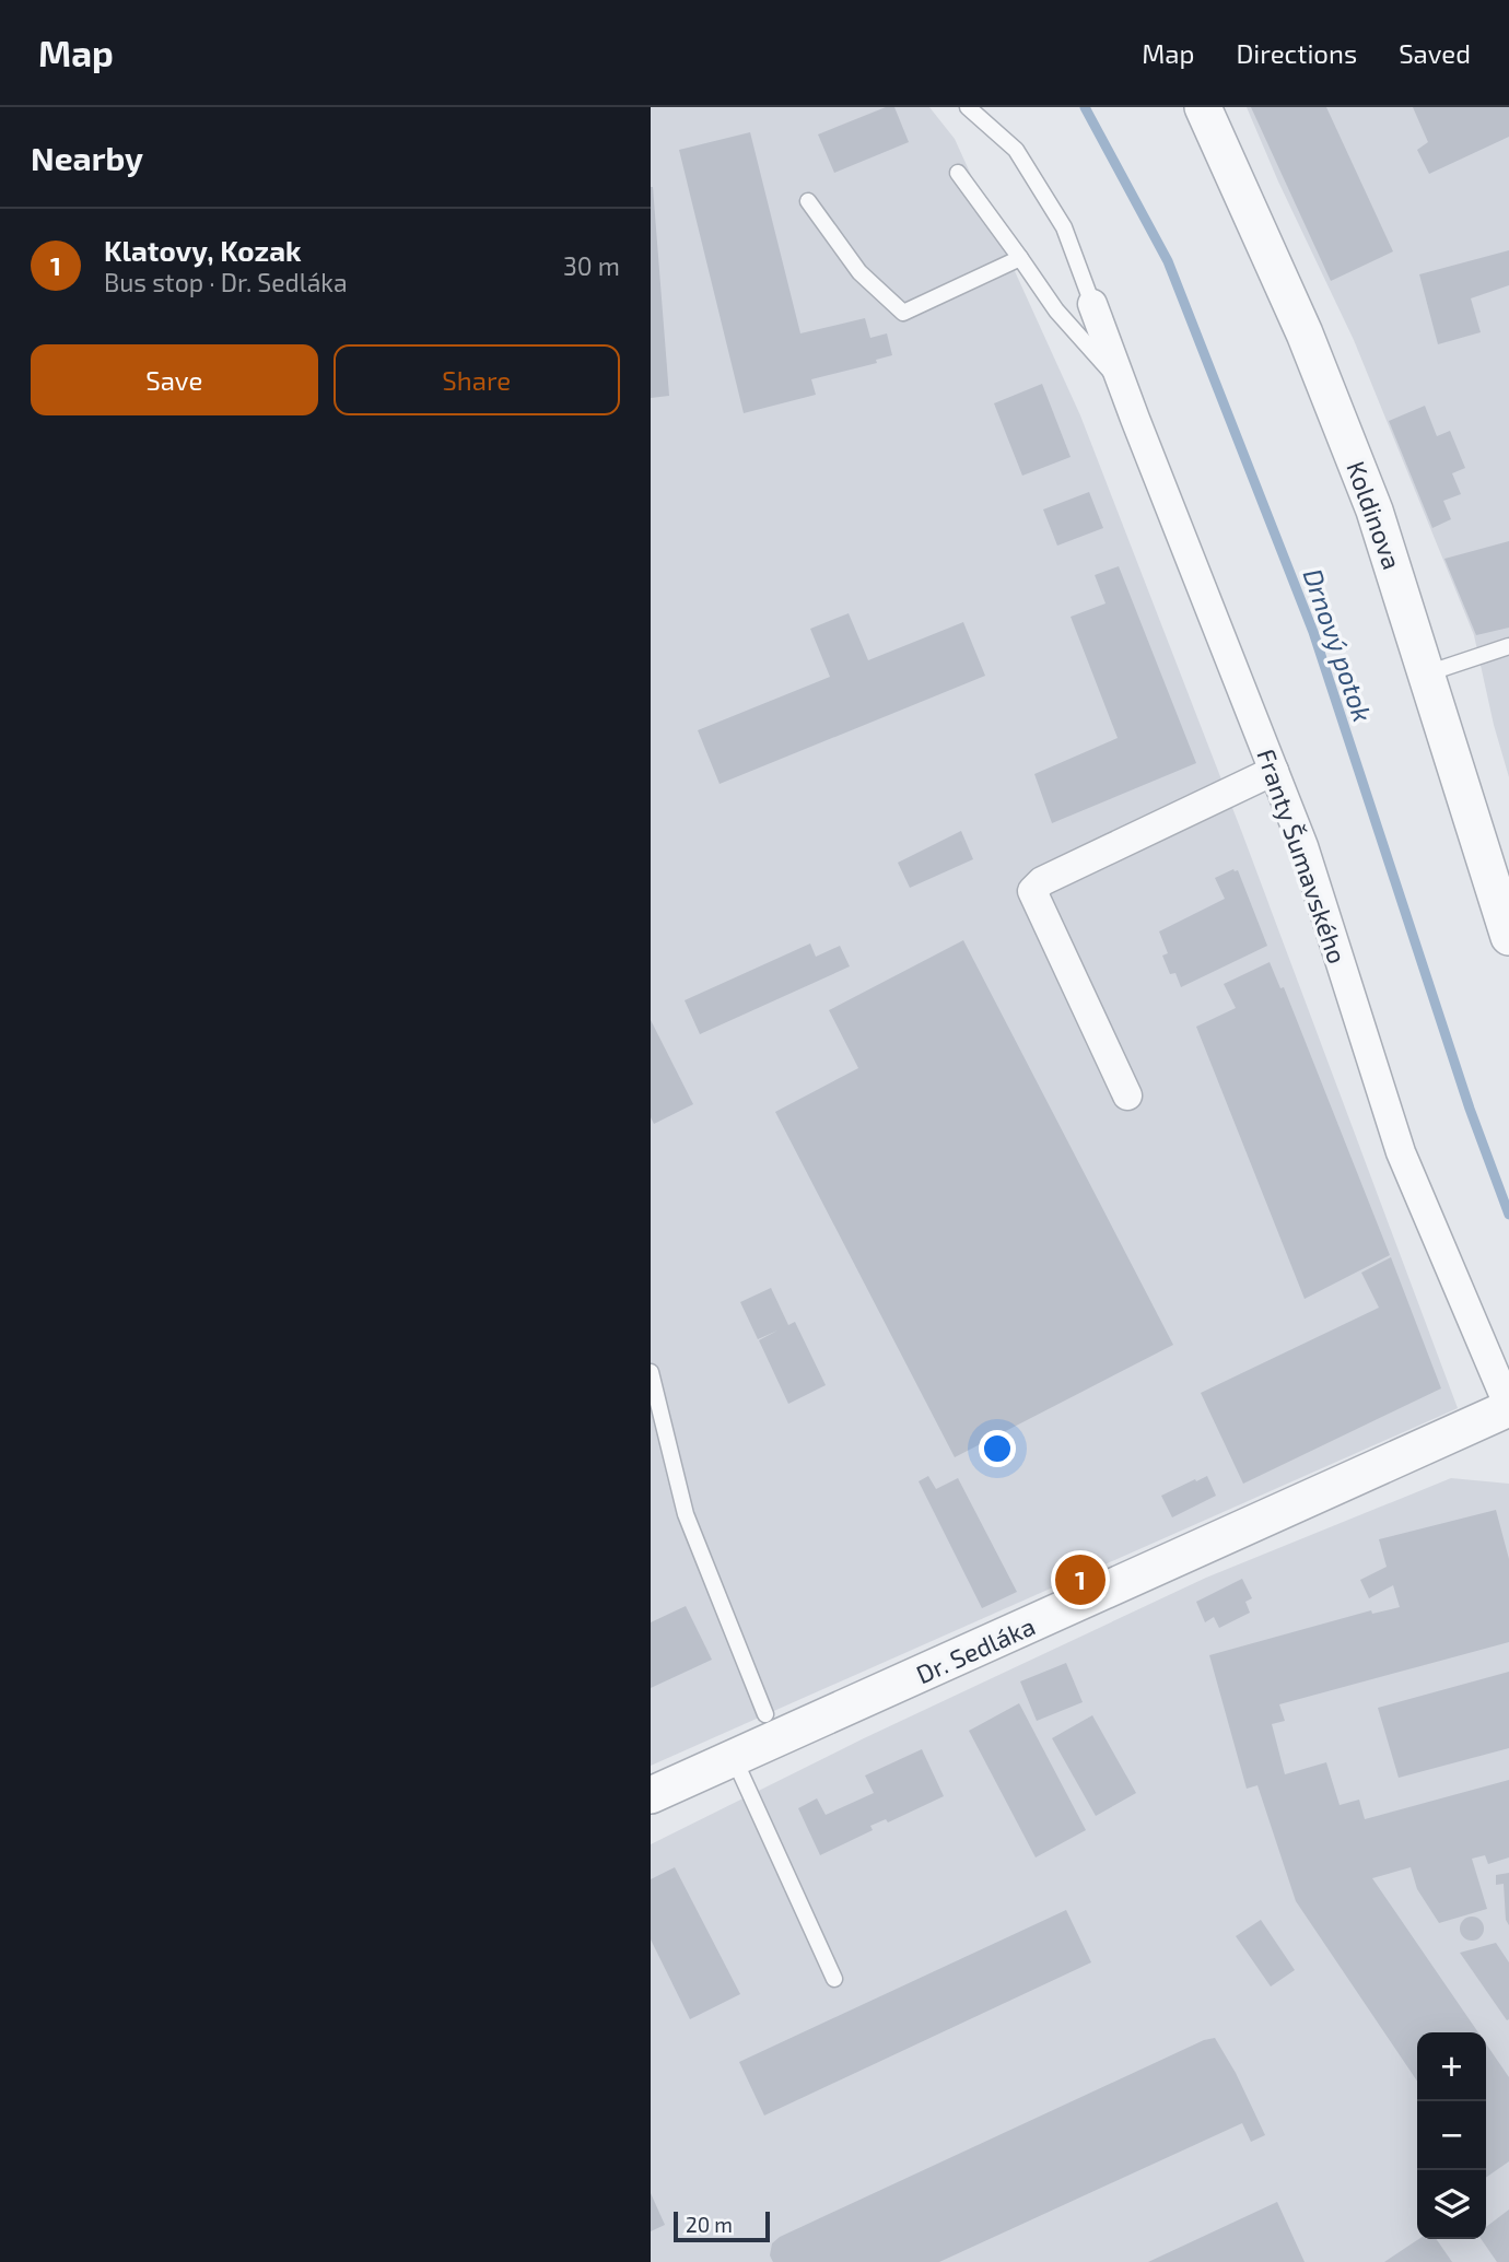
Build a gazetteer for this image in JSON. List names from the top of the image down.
{
  "streets": {
    "street": ["Koldinova", "Franty Šumavského", "Dr. Sedláka"]
  },
  "crossings": [
    ["Franty Šumavského", "Dr. Sedláka"]
  ],
  "water": ["Drnový potok"],
  "scale_bar": "20 m",
  "page": {
    "header": "Map",
    "nav": ["Map", "Directions", "Saved"],
    "heading": "Nearby",
    "list": [
      {
        "mark": "1",
        "name": "Klatovy, Kozak",
        "note": "Bus stop · Dr. Sedláka",
        "value": "30 m"
      }
    ],
    "buttons": ["Save", "Share"],
    "pins": "1",
    "map_buttons": ["+", "−"],
    "scale": "20 m"
  }
}
